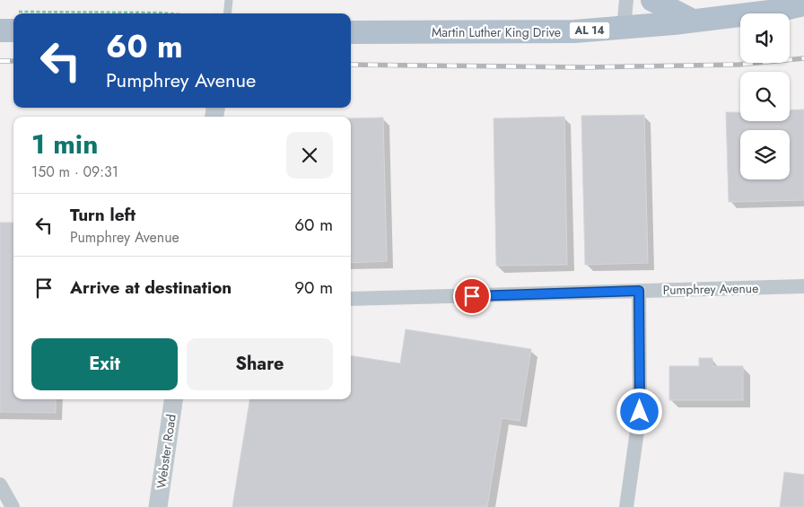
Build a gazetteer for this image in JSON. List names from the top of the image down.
{
  "streets": {
    "main road": ["AL 14", "Martin Luther King Drive"],
    "street": ["Pumphrey Avenue", "Webster Road"]
  },
  "page": {
    "turn": ["60 m", "Pumphrey Avenue"],
    "heading": ["1 min", "150 m · 09:31"],
    "list": [
      {
        "name": "Turn left",
        "note": "Pumphrey Avenue",
        "value": "60 m"
      },
      {
        "name": "Arrive at destination",
        "value": "90 m"
      }
    ],
    "buttons": ["Exit", "Share"]
  }
}
